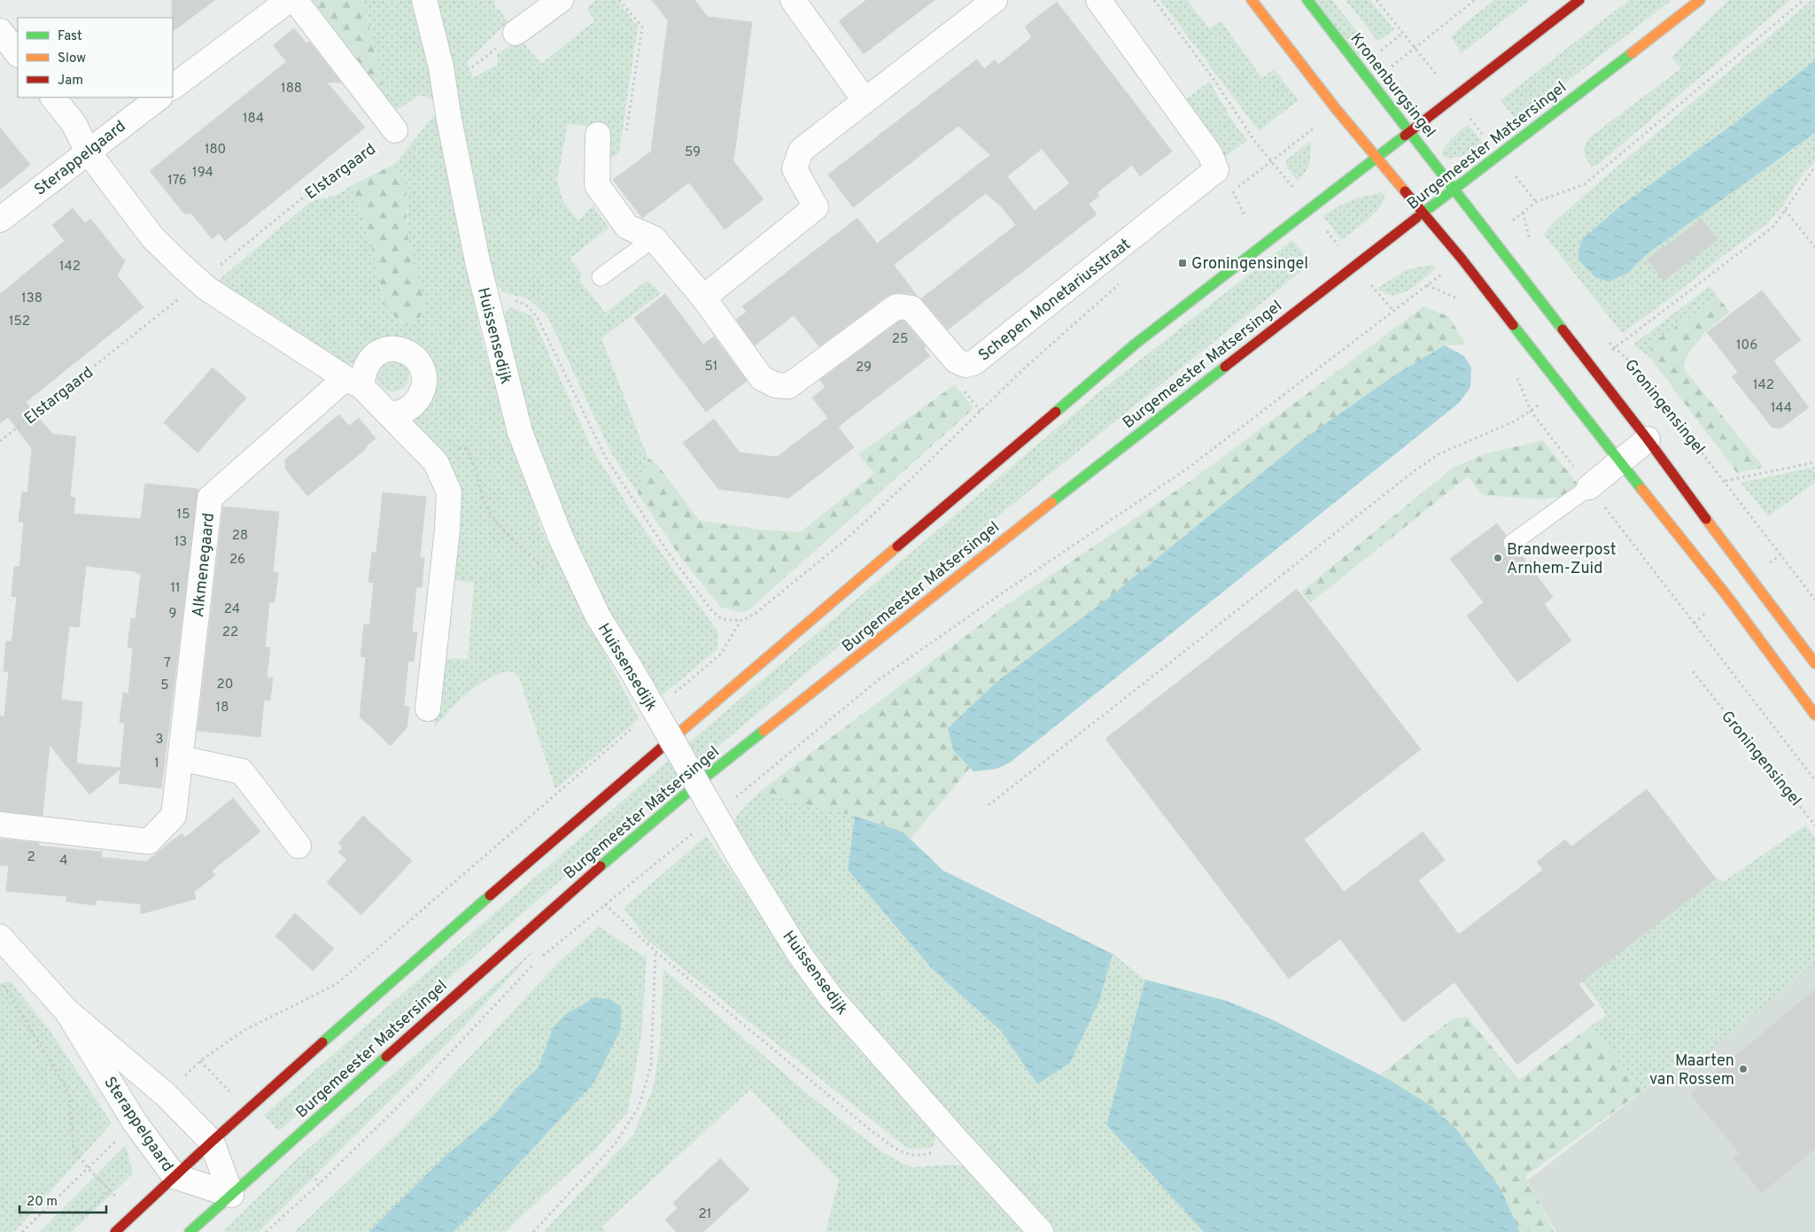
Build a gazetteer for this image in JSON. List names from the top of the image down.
{
  "streets": {
    "main road": ["Kronenburgsingel", "Burgemeester Matsersingel", "Groningensingel"],
    "street": [
      "Sterappelgaard",
      "Schepen Monetariusstraat",
      "Huissensedijk",
      "Alkmenegaard"
    ],
    "path": ["Elstargaard"]
  },
  "crossings": [
    ["Kronenburgsingel", "Burgemeester Matsersingel"],
    ["Kronenburgsingel", "Groningensingel"],
    ["Burgemeester Matsersingel", "Sterappelgaard"],
    ["Burgemeester Matsersingel", "Groningensingel"]
  ],
  "places": {
    "transit": ["Groningensingel"],
    "other": ["Brandweerpost Arnhem-Zuid", "Maarten van Rossem"]
  },
  "house_numbers": [
    "188",
    "184",
    "180",
    "59",
    "194",
    "176",
    "142",
    "138",
    "152",
    "25",
    "106",
    "51",
    "29",
    "142",
    "144",
    "15",
    "28",
    "13",
    "26",
    "11",
    "24",
    "9",
    "22",
    "7",
    "20",
    "5",
    "18",
    "3",
    "1",
    "2",
    "4",
    "21"
  ],
  "legend": ["Fast", "Slow", "Jam"],
  "scale_bar": "20 m"
}
